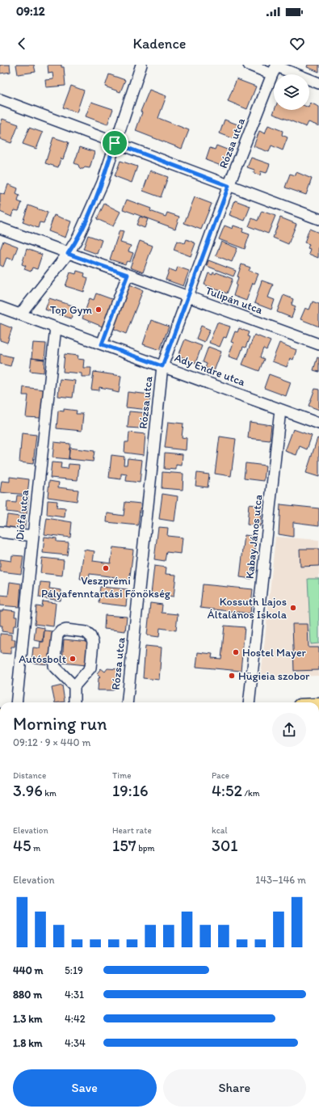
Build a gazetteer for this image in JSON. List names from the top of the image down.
{
  "streets": {
    "street": [
      "Rózsa utca",
      "Tulipán utca",
      "Ady Endre utca",
      "Diófa utca",
      "Kabay János utca"
    ]
  },
  "crossings": [
    ["Rózsa utca", "Tulipán utca"],
    ["Rózsa utca", "Ady Endre utca"],
    ["Ady Endre utca", "Diófa utca"],
    ["Ady Endre utca", "Kabay János utca"]
  ],
  "places": [
    "Top Gym",
    "Veszprémi Pályafenntartási Főnökség",
    "Kossuth Lajos Általános Iskola",
    "Hostel Mayer",
    "Autósbolt",
    "Hügieia szobor"
  ],
  "page": {
    "status": "09:12",
    "header": "Kadence",
    "heading": ["Morning run", "09:12 · 9 × 440 m"],
    "stats": [
      ["Distance", "3.96 km"],
      ["Time", "19:16"],
      ["Pace", "4:52 /km"],
      ["Elevation", "45 m"],
      ["Heart rate", "157 bpm"],
      ["kcal", "301"]
    ],
    "chart": ["Elevation", "143–146 m"],
    "list": [
      {
        "name": "440 m",
        "note": "5:19"
      },
      {
        "name": "880 m",
        "note": "4:31"
      },
      {
        "name": "1.3 km",
        "note": "4:42"
      },
      {
        "name": "1.8 km",
        "note": "4:34"
      }
    ],
    "buttons": ["Save", "Share"]
  }
}
